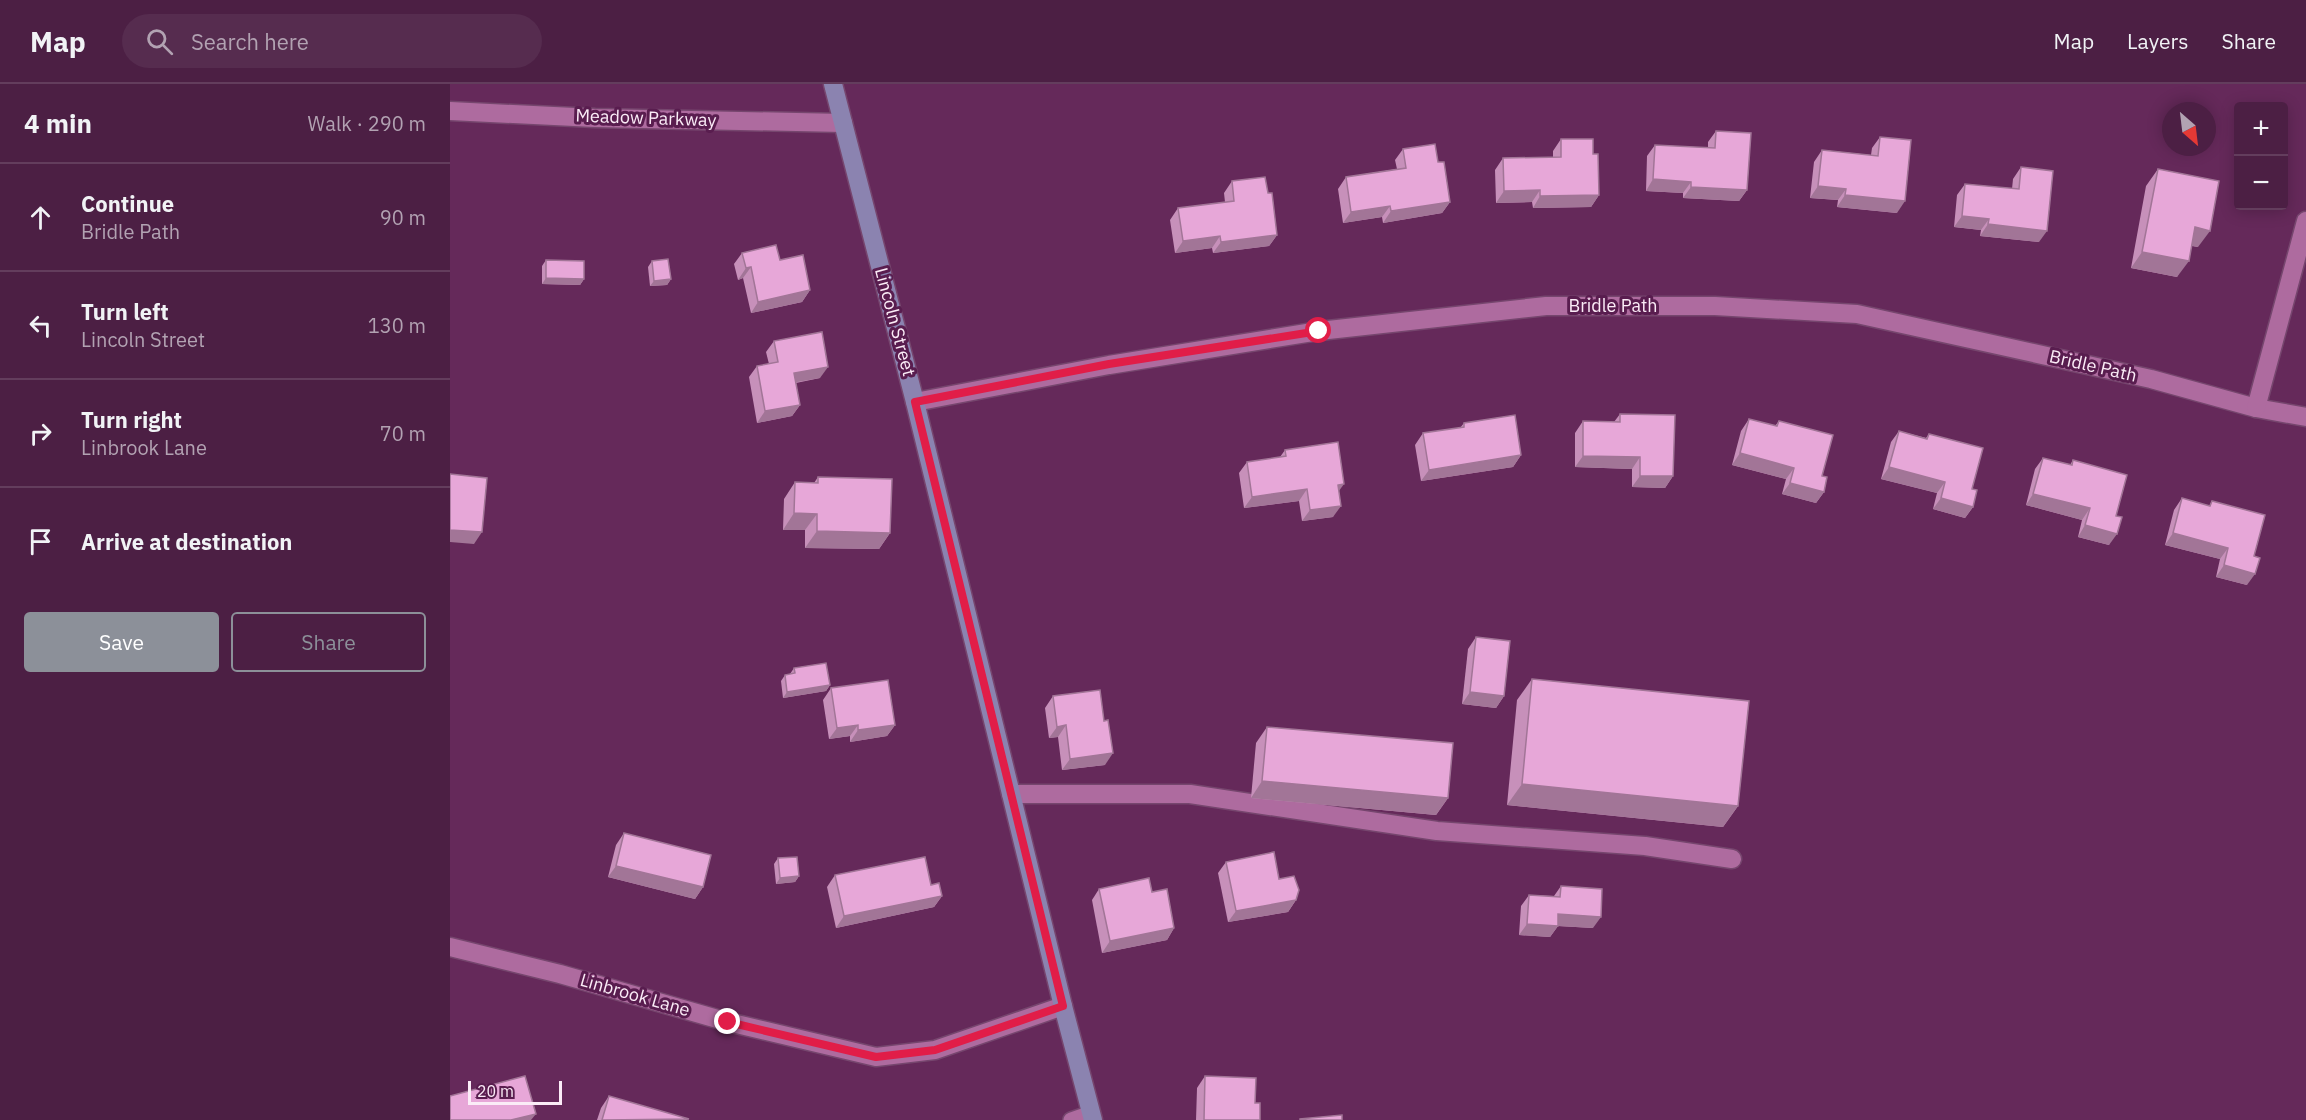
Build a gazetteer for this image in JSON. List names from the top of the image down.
{
  "streets": {
    "main road": ["Lincoln Street"],
    "street": ["Meadow Parkway", "Bridle Path", "Linbrook Lane"]
  },
  "crossings": [
    ["Meadow Parkway", "Lincoln Street"],
    ["Bridle Path", "Lincoln Street"],
    ["Lincoln Street", "Linbrook Lane"]
  ],
  "scale_bar": "20 m",
  "north": "bottom right",
  "page": {
    "header": "Map",
    "search": "Search here",
    "nav": ["Map", "Layers", "Share"],
    "heading": ["4 min", "Walk · 290 m"],
    "map_buttons": ["+", "−"],
    "list": [
      ["Continue", "Bridle Path", "90 m"],
      ["Turn left", "Lincoln Street", "130 m"],
      ["Turn right", "Linbrook Lane", "70 m"],
      "Arrive at destination"
    ],
    "buttons": ["Save", "Share"],
    "scale": "20 m"
  }
}
